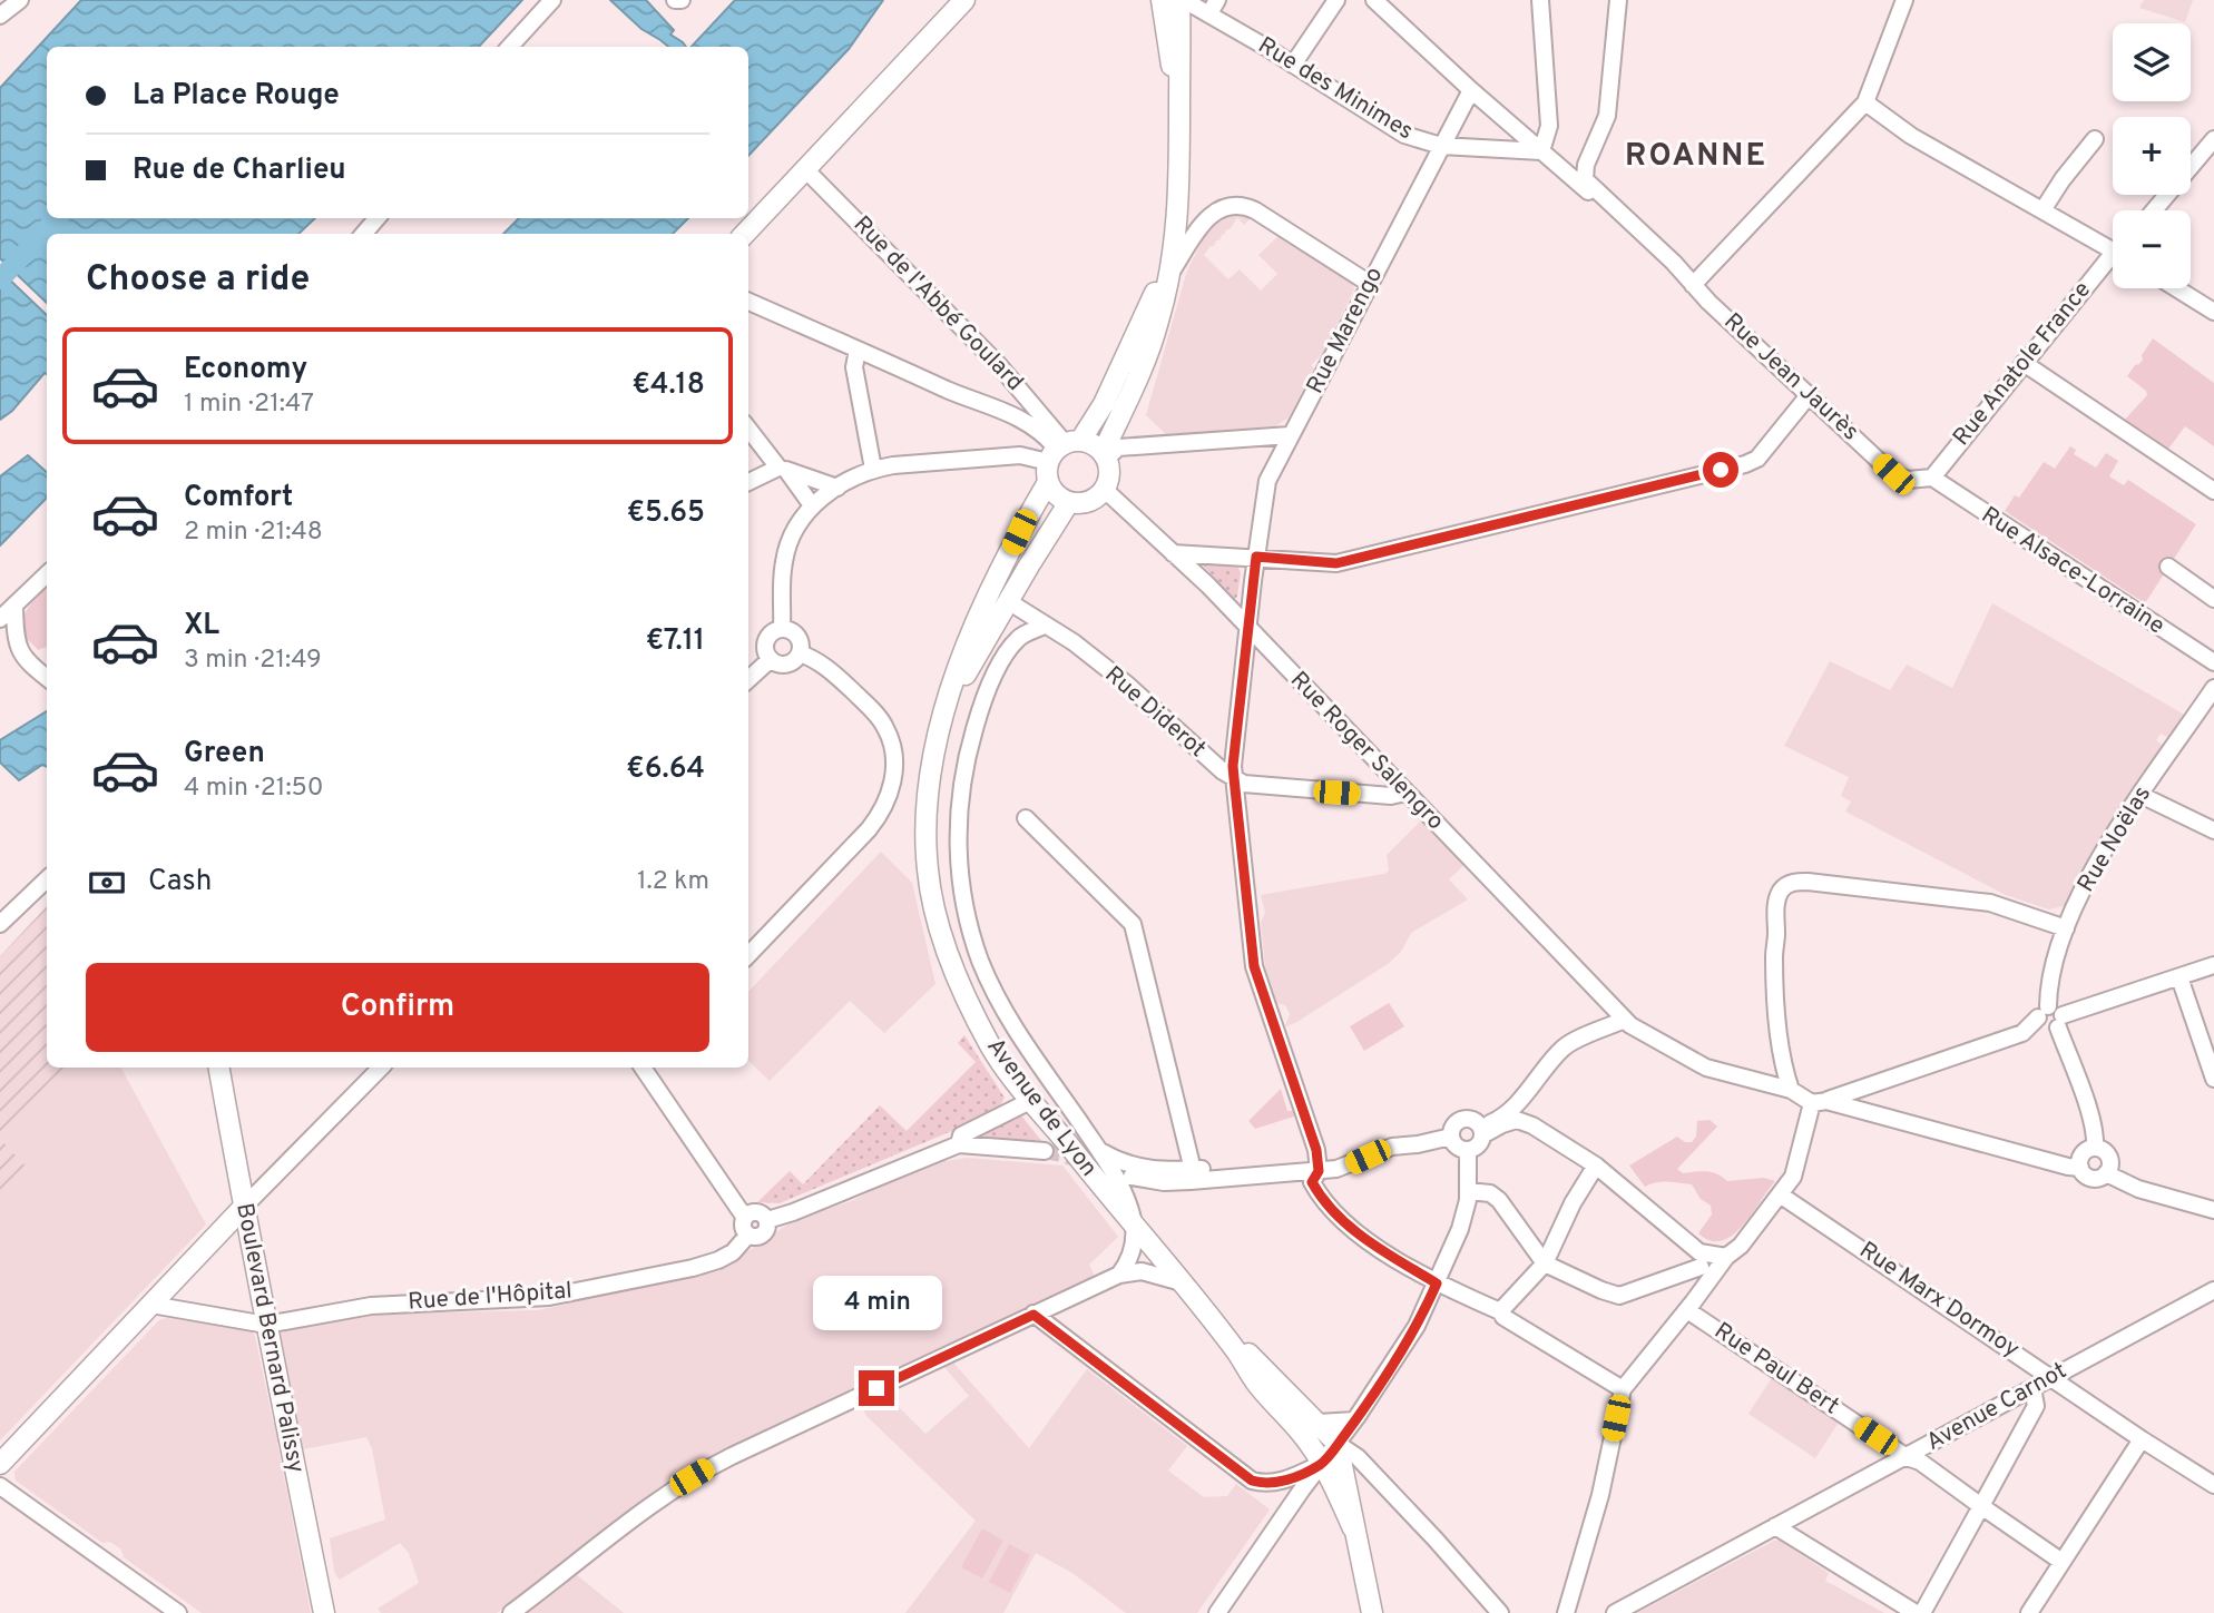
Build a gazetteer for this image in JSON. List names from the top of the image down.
{
  "streets": {
    "main road": ["Avenue de Lyon", "Boulevard Bernard Palissy"],
    "street": [
      "Rue des Minimes",
      "Rue de l'Abbé Goulard",
      "Rue Marengo",
      "Rue Anatole France",
      "Rue Jean Jaurès",
      "Rue Alsace-Lorraine",
      "Rue Diderot",
      "Rue Roger Salengro",
      "Rue Noëlas",
      "Rue de l'Hôpital",
      "Rue Marx Dormoy",
      "Rue Paul Bert",
      "Avenue Carnot"
    ]
  },
  "crossings": [
    ["Rue des Minimes", "Rue Marengo"],
    ["Rue des Minimes", "Rue Jean Jaurès"],
    ["Rue des Minimes", "Avenue de Lyon"],
    ["Rue de l'Abbé Goulard", "Rue Roger Salengro"],
    ["Rue de l'Abbé Goulard", "Avenue de Lyon"],
    ["Rue Marengo", "Rue Jean Jaurès"],
    ["Rue Marengo", "Rue Diderot"],
    ["Rue Marengo", "Rue Roger Salengro"],
    ["Rue Anatole France", "Rue Jean Jaurès"],
    ["Rue Anatole France", "Rue Alsace-Lorraine"],
    ["Rue Jean Jaurès", "Rue Alsace-Lorraine"],
    ["Rue Diderot", "Rue Roger Salengro"],
    ["Rue Diderot", "Avenue de Lyon"],
    ["Rue Roger Salengro", "Avenue de Lyon"],
    ["Rue de l'Hôpital", "Boulevard Bernard Palissy"],
    ["Rue Marx Dormoy", "Avenue Carnot"],
    ["Rue Paul Bert", "Avenue Carnot"]
  ],
  "districts": ["ROANNE"],
  "page": {
    "map_buttons": ["+", "−"],
    "banner": ["La Place Rouge", "Rue de Charlieu"],
    "heading": "Choose a ride",
    "list": [
      {
        "name": "Economy",
        "note": "1 min · 21:47",
        "value": "€4.18"
      },
      {
        "name": "Comfort",
        "note": "2 min · 21:48",
        "value": "€5.65"
      },
      {
        "name": "XL",
        "note": "3 min · 21:49",
        "value": "€7.11"
      },
      {
        "name": "Green",
        "note": "4 min · 21:50",
        "value": "€6.64"
      }
    ],
    "pay": ["Cash", "1.2 km"],
    "buttons": "Confirm",
    "bubble": "4 min"
  }
}
